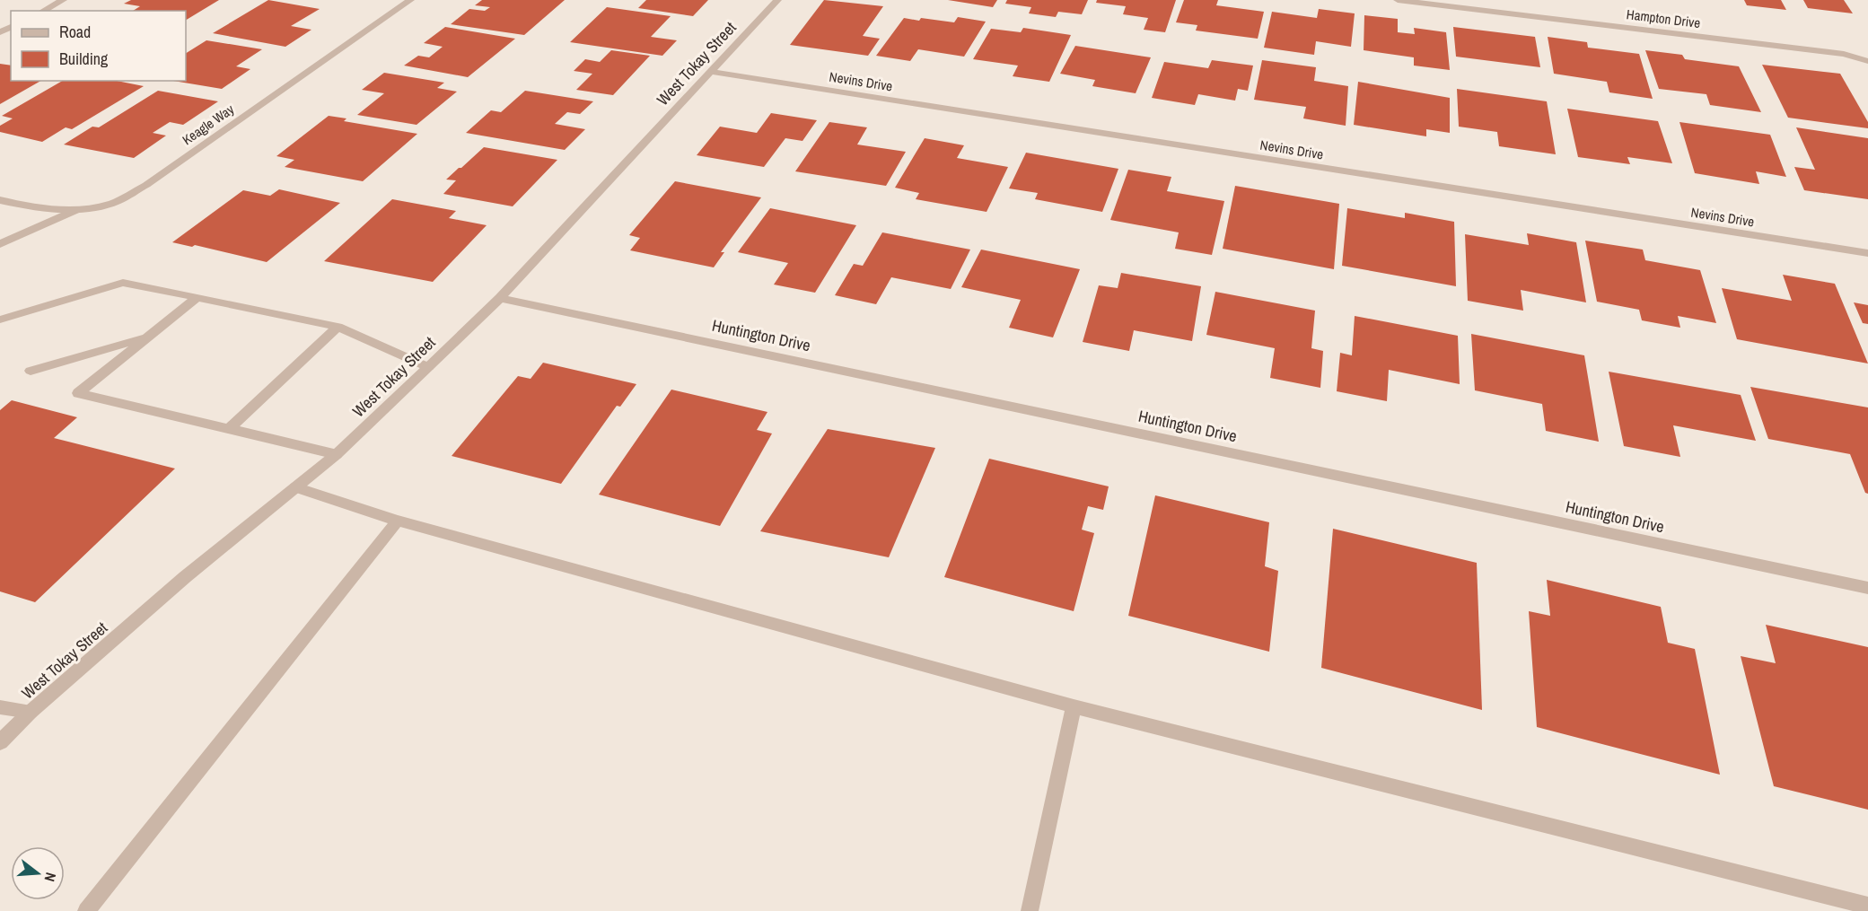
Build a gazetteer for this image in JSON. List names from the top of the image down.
{
  "streets": {
    "street": [
      "Hampton Drive",
      "West Tokay Street",
      "Nevins Drive",
      "Keagle Way",
      "Huntington Drive"
    ]
  },
  "crossings": [
    ["West Tokay Street", "Nevins Drive"],
    ["West Tokay Street", "Huntington Drive"]
  ],
  "legend": ["Road", "Building"],
  "north": "right"
}
